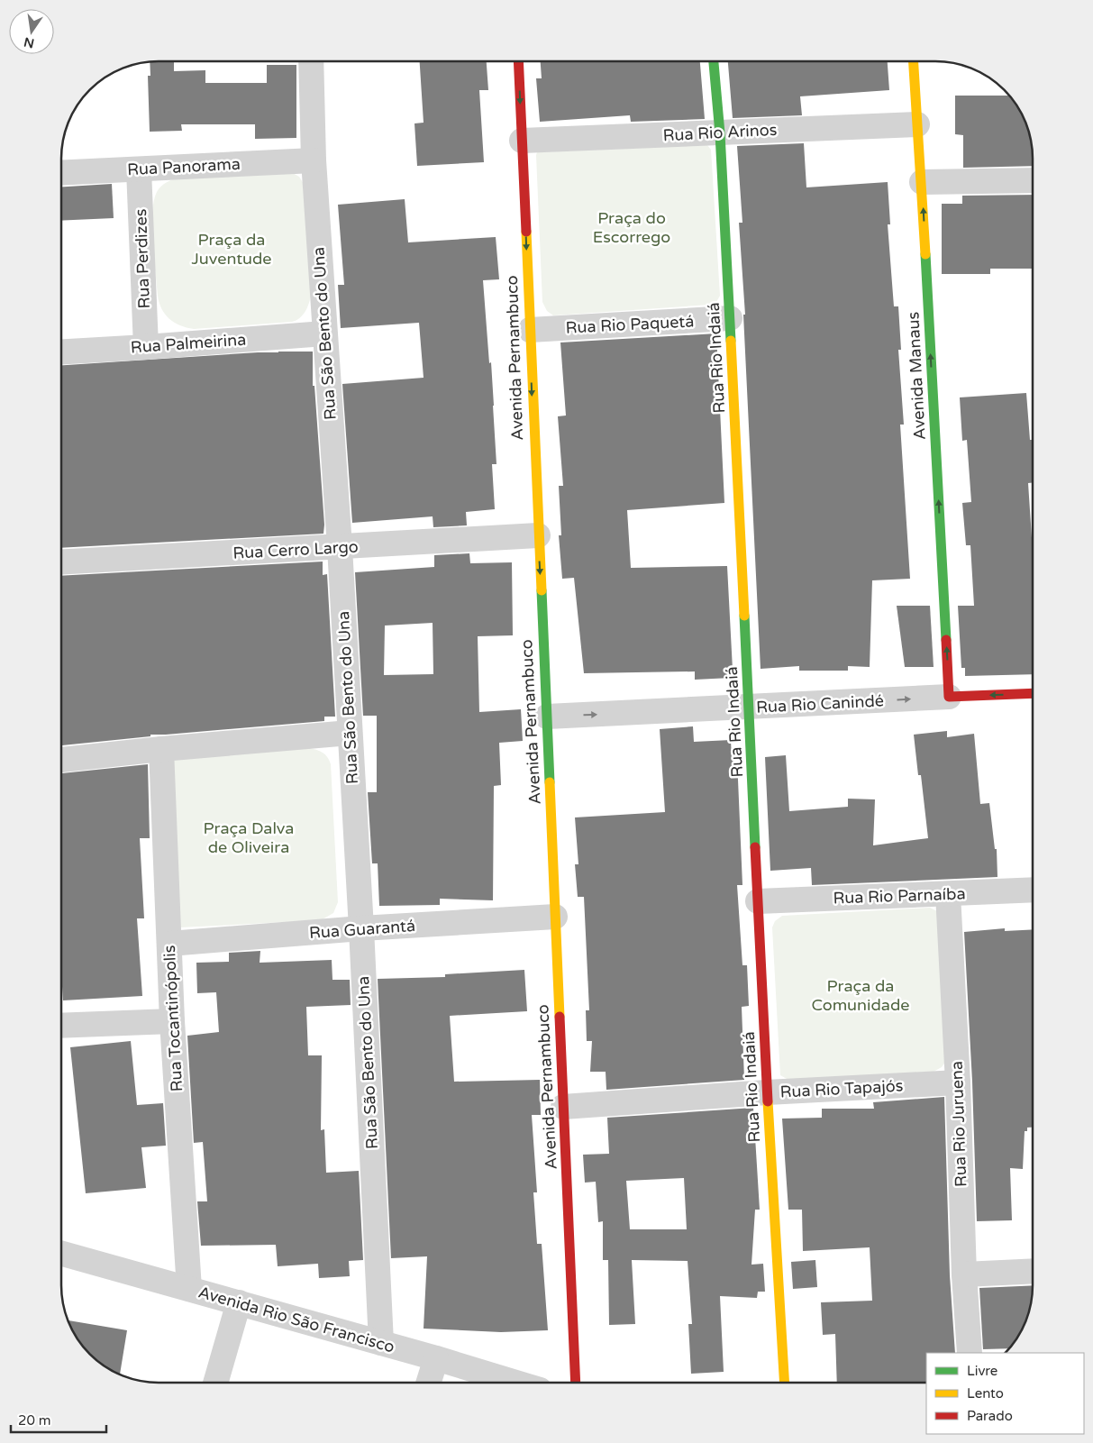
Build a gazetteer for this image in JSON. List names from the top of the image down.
{
  "streets": {
    "main road": [
      "Avenida Pernambuco",
      "Rua Rio Indaiá",
      "Avenida Manaus",
      "Rua Rio Canindé"
    ],
    "street": [
      "Rua Rio Arinos",
      "Rua Panorama",
      "Rua Perdizes",
      "Rua Rio Paquetá",
      "Rua São Bento do Una",
      "Rua Palmeirina",
      "Rua Cerro Largo",
      "Rua Rio Parnaíba",
      "Rua Guarantá",
      "Rua Tocantinópolis",
      "Rua Rio Tapajós",
      "Rua Rio Juruena",
      "Avenida Rio São Francisco"
    ]
  },
  "crossings": [
    ["Rua Rio Arinos", "Avenida Pernambuco"],
    ["Rua Rio Arinos", "Rua Rio Indaiá"],
    ["Rua Rio Arinos", "Avenida Manaus"],
    ["Rua Panorama", "Rua Perdizes"],
    ["Rua Panorama", "Rua São Bento do Una"],
    ["Rua Perdizes", "Rua Palmeirina"],
    ["Rua Rio Paquetá", "Avenida Pernambuco"],
    ["Rua Rio Paquetá", "Rua Rio Indaiá"],
    ["Rua São Bento do Una", "Rua Palmeirina"],
    ["Rua São Bento do Una", "Rua Cerro Largo"],
    ["Rua São Bento do Una", "Rua Guarantá"],
    ["Rua São Bento do Una", "Avenida Rio São Francisco"],
    ["Avenida Pernambuco", "Rua Cerro Largo"],
    ["Avenida Pernambuco", "Rua Rio Canindé"],
    ["Avenida Pernambuco", "Rua Guarantá"],
    ["Avenida Pernambuco", "Rua Rio Tapajós"],
    ["Rua Rio Indaiá", "Rua Rio Canindé"],
    ["Rua Rio Indaiá", "Rua Rio Parnaíba"],
    ["Rua Rio Indaiá", "Rua Rio Tapajós"],
    ["Avenida Manaus", "Rua Rio Canindé"],
    ["Rua Rio Parnaíba", "Rua Rio Juruena"],
    ["Rua Guarantá", "Rua Tocantinópolis"],
    ["Rua Tocantinópolis", "Avenida Rio São Francisco"],
    ["Rua Rio Tapajós", "Rua Rio Juruena"]
  ],
  "one_way": ["Avenida Pernambuco", "Avenida Manaus"],
  "parks": [
    "Praça do Escorrego",
    "Praça da Juventude",
    "Praça Dalva de Oliveira",
    "Praça da Comunidade"
  ],
  "legend": ["Livre", "Lento", "Parado"],
  "scale_bar": "20 m",
  "north": "bottom"
}
